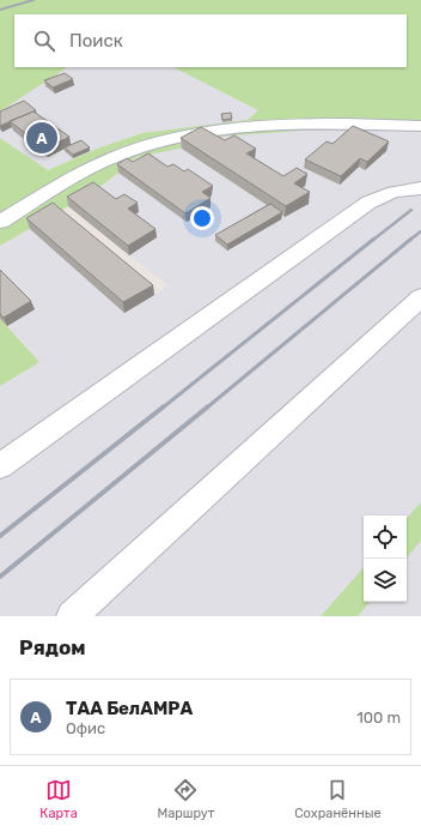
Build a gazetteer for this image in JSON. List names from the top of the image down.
{
  "page": {
    "search": "Поиск",
    "pins": "A",
    "heading": "Рядом",
    "list": [
      {
        "mark": "A",
        "name": "ТАА БелАМРА",
        "note": "Офис",
        "value": "100 m"
      }
    ],
    "nav": ["Карта", "Маршрут", "Сохранённые"]
  }
}
